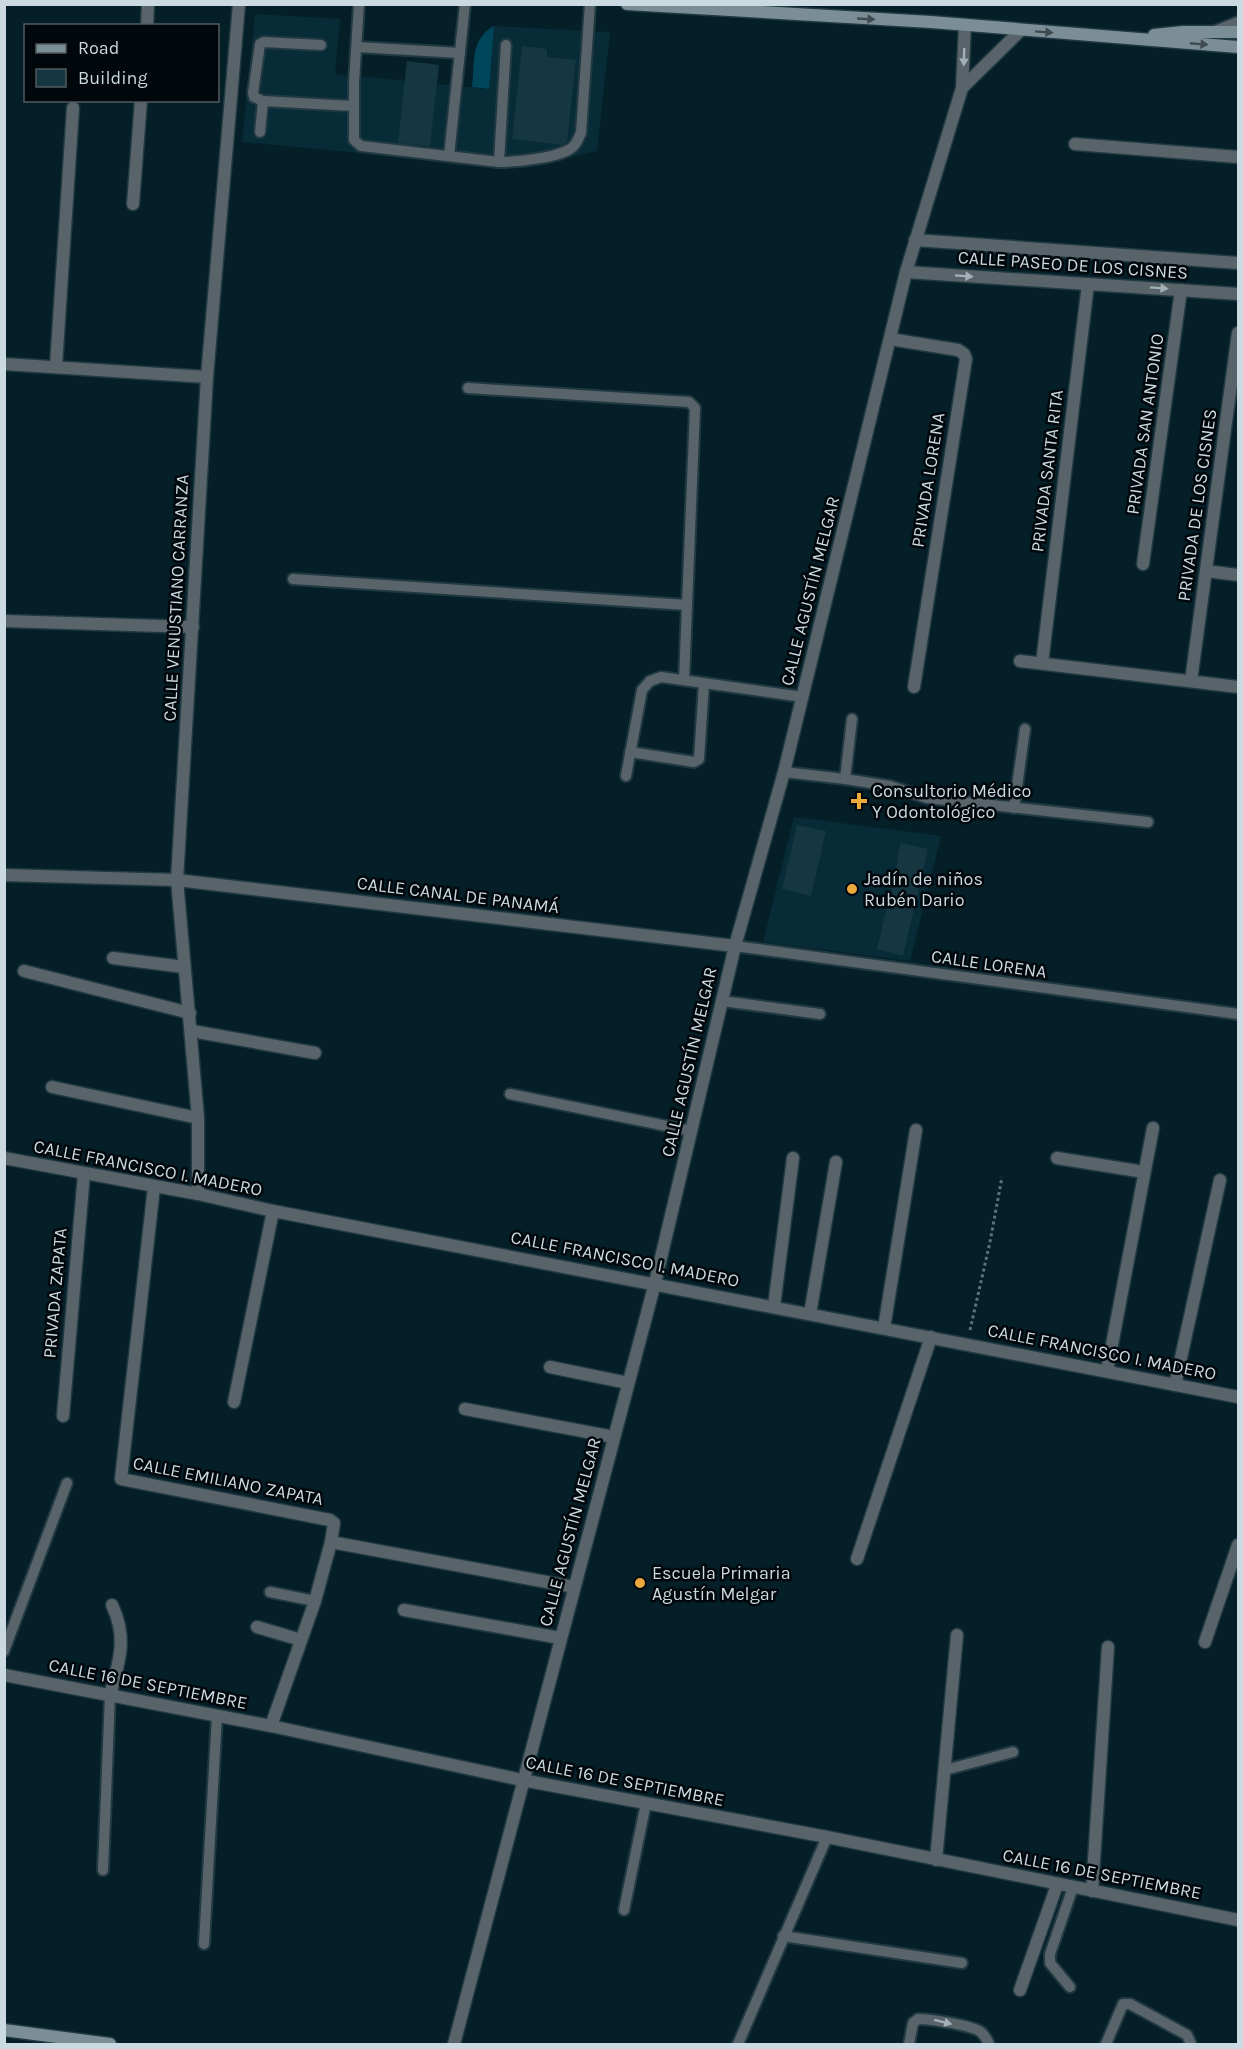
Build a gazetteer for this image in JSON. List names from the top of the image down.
{
  "streets": {
    "street": [
      "CALLE PASEO DE LOS CISNES",
      "PRIVADA SAN ANTONIO",
      "PRIVADA SANTA RITA",
      "PRIVADA LORENA",
      "PRIVADA DE LOS CISNES",
      "CALLE AGUSTÍN MELGAR",
      "CALLE VENUSTIANO CARRANZA",
      "CALLE CANAL DE PANAMÁ",
      "CALLE FRANCISCO I. MADERO",
      "PRIVADA ZAPATA",
      "CALLE EMILIANO ZAPATA",
      "CALLE 16 DE SEPTIEMBRE"
    ],
    "lane": ["CALLE LORENA"]
  },
  "crossings": [
    ["CALLE PASEO DE LOS CISNES", "PRIVADA SAN ANTONIO"],
    ["CALLE PASEO DE LOS CISNES", "PRIVADA SANTA RITA"],
    ["CALLE PASEO DE LOS CISNES", "CALLE AGUSTÍN MELGAR"],
    ["PRIVADA LORENA", "CALLE AGUSTÍN MELGAR"],
    ["CALLE AGUSTÍN MELGAR", "CALLE CANAL DE PANAMÁ"],
    ["CALLE AGUSTÍN MELGAR", "CALLE LORENA"],
    ["CALLE AGUSTÍN MELGAR", "CALLE FRANCISCO I. MADERO"],
    ["CALLE AGUSTÍN MELGAR", "CALLE 16 DE SEPTIEMBRE"],
    ["CALLE VENUSTIANO CARRANZA", "CALLE CANAL DE PANAMÁ"],
    ["CALLE VENUSTIANO CARRANZA", "CALLE FRANCISCO I. MADERO"],
    ["CALLE CANAL DE PANAMÁ", "CALLE LORENA"],
    ["CALLE FRANCISCO I. MADERO", "PRIVADA ZAPATA"],
    ["CALLE FRANCISCO I. MADERO", "CALLE EMILIANO ZAPATA"]
  ],
  "places": {
    "health": ["Consultorio Médico Y Odontológico"],
    "other": ["Jadín de niños Rubén Dario", "Escuela Primaria Agustín Melgar"]
  },
  "legend": ["Road", "Building"]
}
